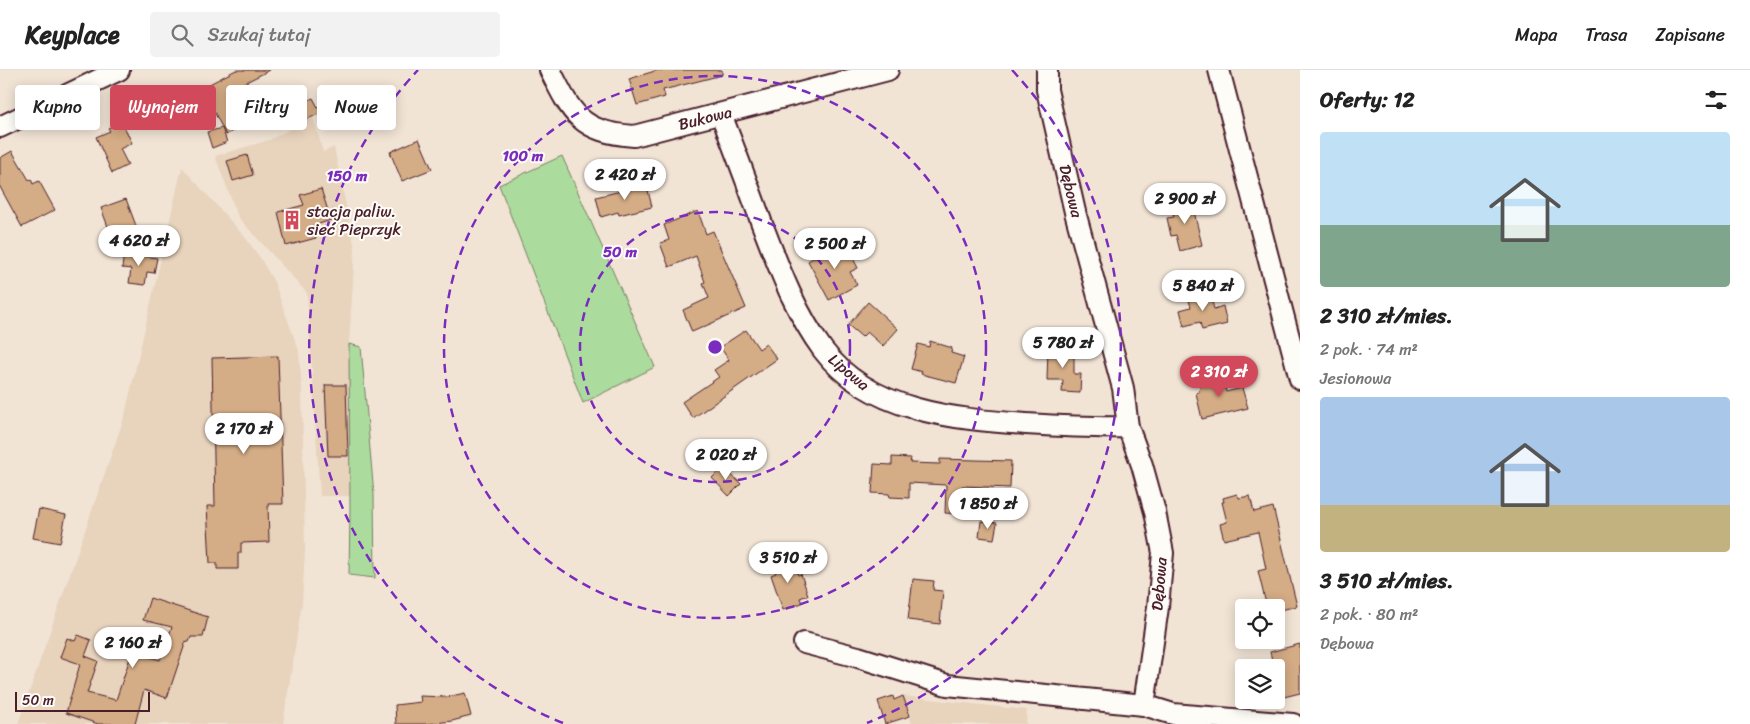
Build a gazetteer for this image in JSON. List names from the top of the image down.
{
  "streets": {
    "street": ["Bukowa", "Dębowa", "Lipowa"]
  },
  "crossings": [
    ["Bukowa", "Lipowa"],
    ["Dębowa", "Lipowa"]
  ],
  "places": {
    "building": ["stacja paliw. sieć Pieprzyk"]
  },
  "scale_bar": "50 m",
  "page": {
    "header": "Keyplace",
    "search": "Szukaj tutaj",
    "nav": ["Mapa", "Trasa", "Zapisane"],
    "heading": "Oferty: 12",
    "chip": [
      "Kupno",
      "Wynajem",
      "Filtry",
      "Nowe"
    ],
    "list": [
      {
        "name": "2 310 zł/mies.",
        "note": "2 pok. · 74 m² · Jesionowa"
      },
      {
        "name": "3 510 zł/mies.",
        "note": "2 pok. · 80 m² · Dębowa"
      }
    ],
    "price": [
      "2 420 zł",
      "2 900 zł",
      "4 620 zł",
      "2 500 zł",
      "5 840 zł",
      "5 780 zł",
      "2 310 zł",
      "2 170 zł",
      "2 020 zł",
      "1 850 zł",
      "3 510 zł",
      "2 160 zł"
    ],
    "scale": "50 m"
  },
  "rings": ["100 m", "150 m", "50 m"]
}
